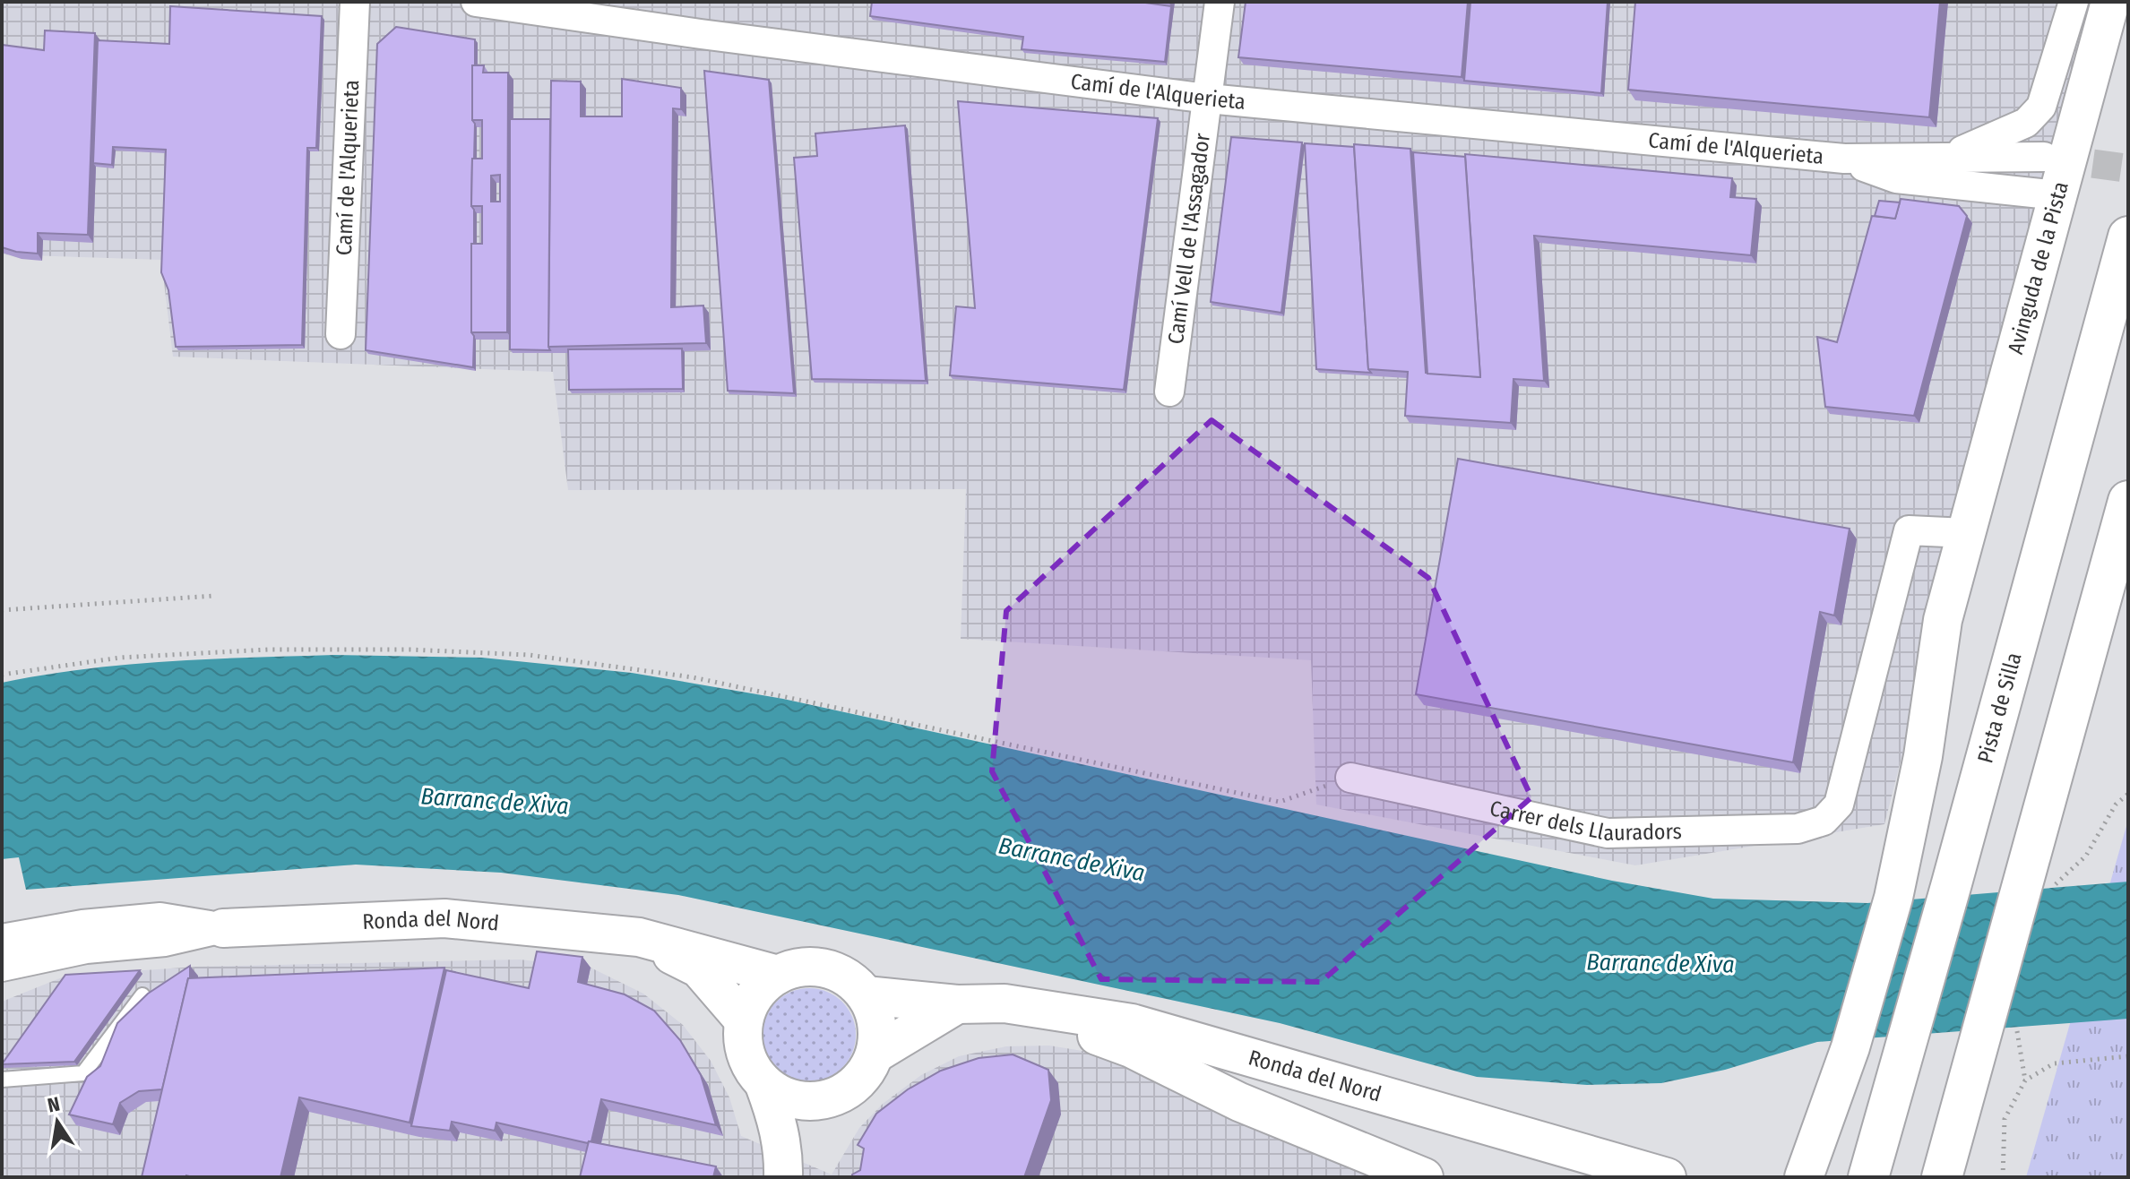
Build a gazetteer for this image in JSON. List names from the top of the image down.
{
  "streets": {
    "highway": ["Pista de Silla"],
    "street": [
      "Camí de l'Alquerieta",
      "Camí Vell de l'Assagador",
      "Avinguda de la Pista",
      "Carrer dels Llauradors",
      "Ronda del Nord"
    ]
  },
  "crossings": [
    ["Camí de l'Alquerieta", "Camí Vell de l'Assagador"],
    ["Camí de l'Alquerieta", "Avinguda de la Pista"],
    ["Avinguda de la Pista", "Carrer dels Llauradors"]
  ],
  "water": ["Barranc de Xiva"],
  "north": "top"
}
